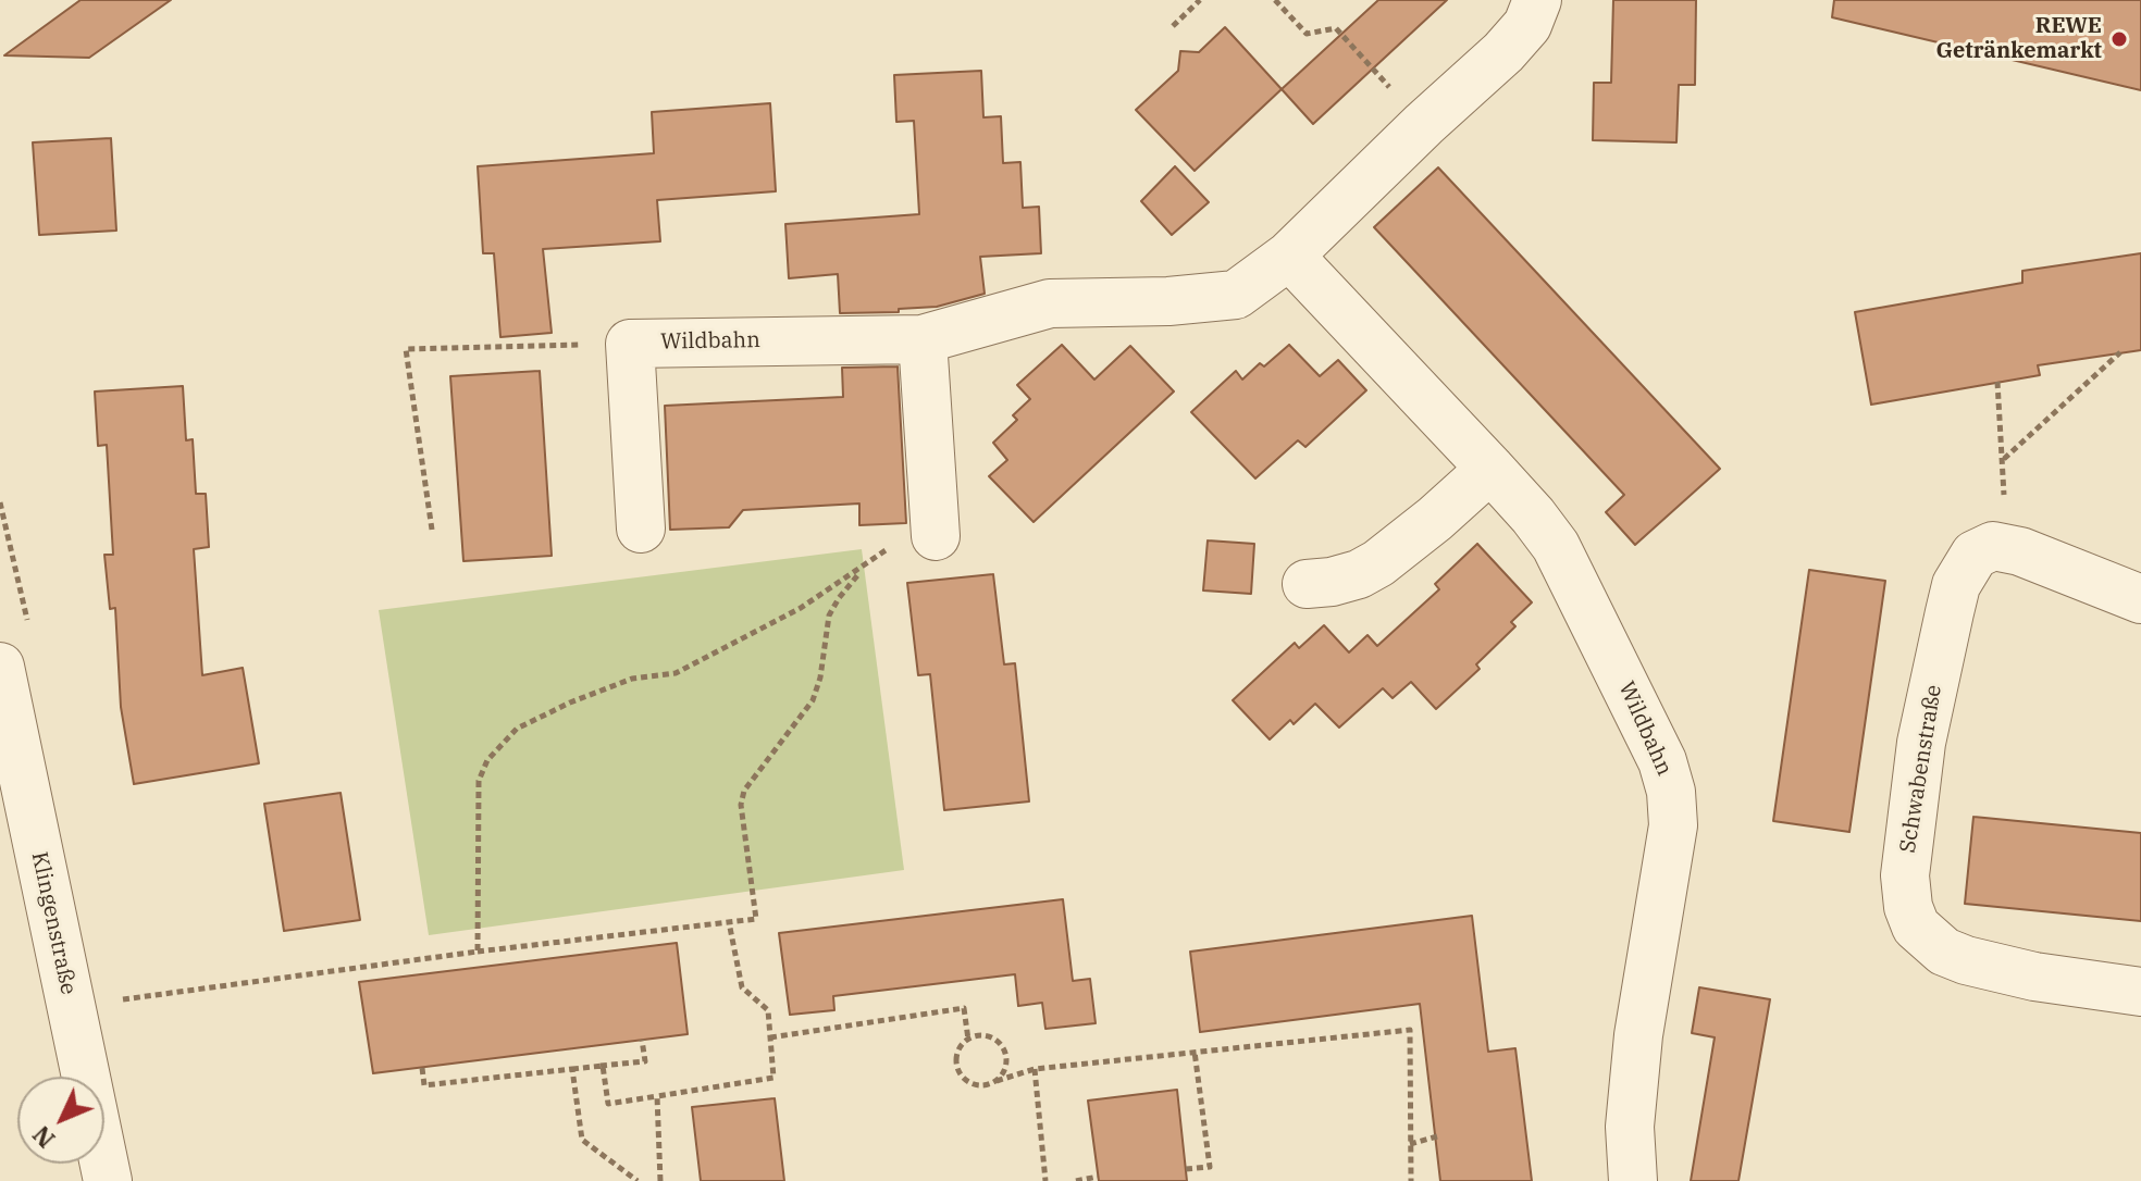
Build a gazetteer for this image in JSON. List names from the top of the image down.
{
  "streets": {
    "street": ["Wildbahn", "Schwabenstraße", "Klingenstraße"]
  },
  "places": ["REWE Getränkemarkt"],
  "north": "bottom left"
}
